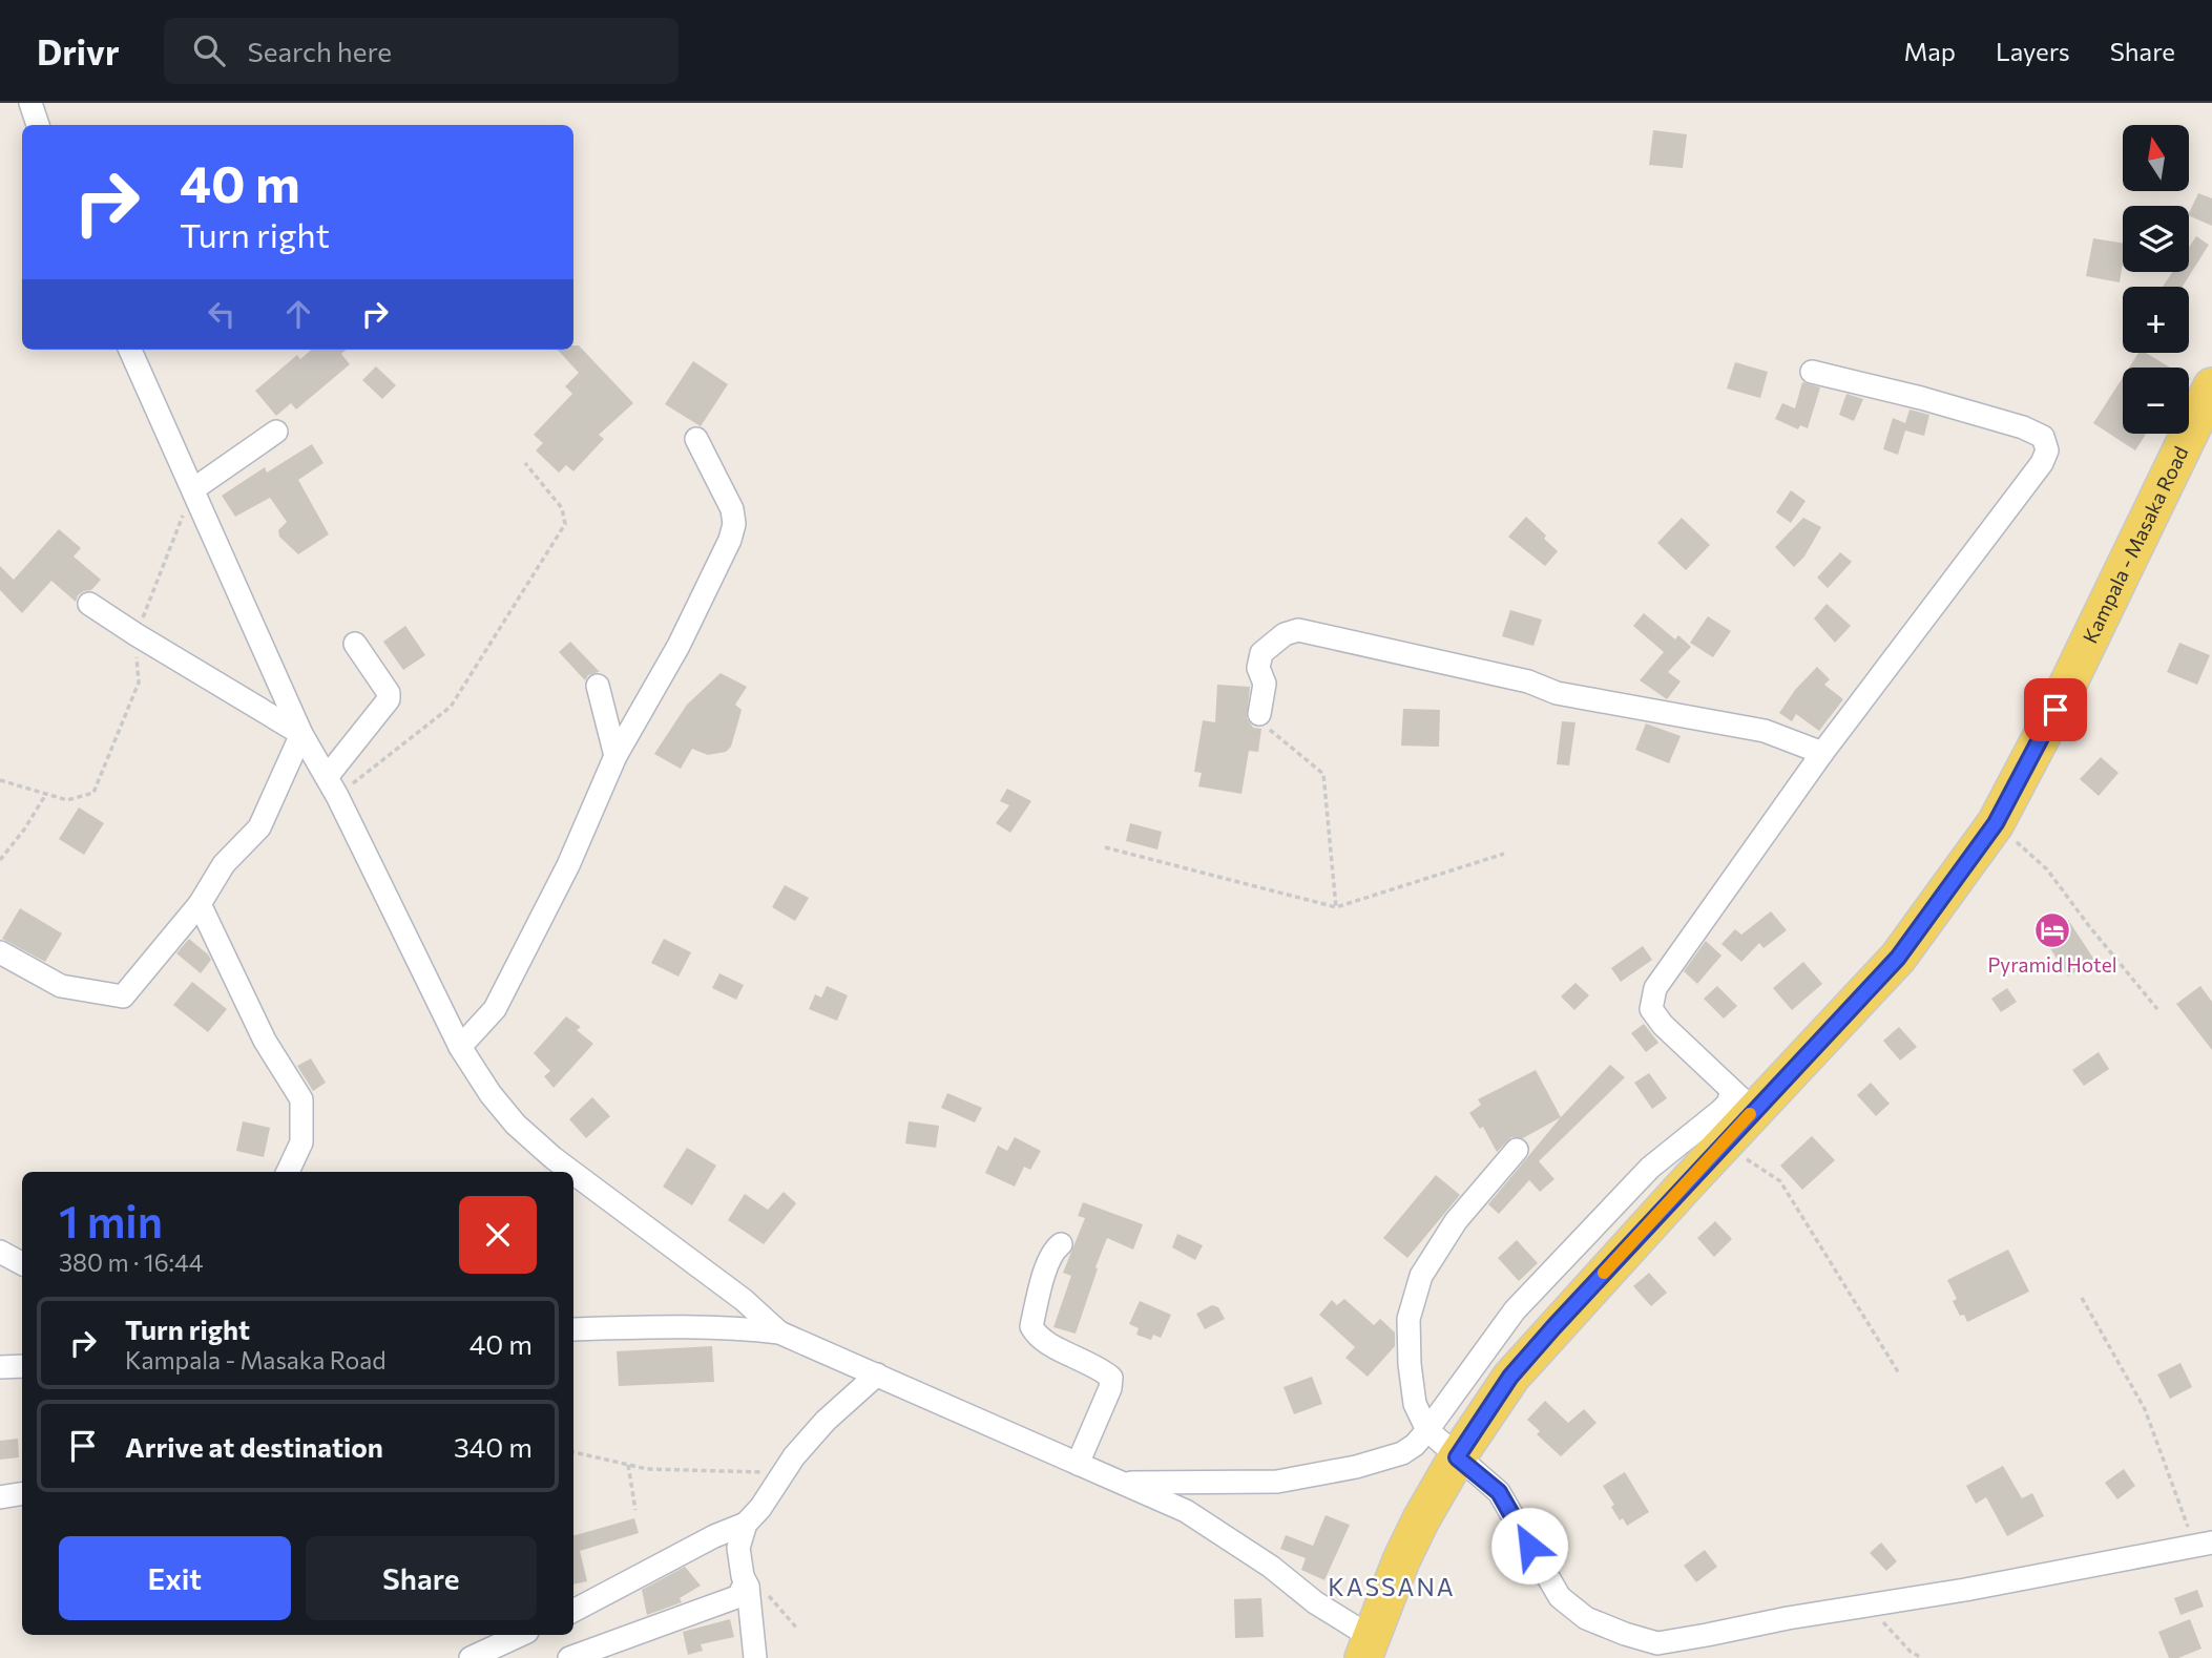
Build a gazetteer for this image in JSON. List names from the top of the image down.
{
  "streets": {
    "main road": ["Kampala - Masaka Road"]
  },
  "districts": ["KASSANA"],
  "places": {
    "hotel": ["Pyramid Hotel"]
  },
  "north": "top",
  "page": {
    "header": "Drivr",
    "search": "Search here",
    "nav": ["Map", "Layers", "Share"],
    "map_buttons": ["+", "−"],
    "turn": ["40 m", "Turn right"],
    "heading": ["1 min", "380 m · 16:44"],
    "list": [
      {
        "name": "Turn right",
        "note": "Kampala - Masaka Road",
        "value": "40 m"
      },
      {
        "name": "Arrive at destination",
        "value": "340 m"
      }
    ],
    "buttons": ["Exit", "Share"]
  }
}
